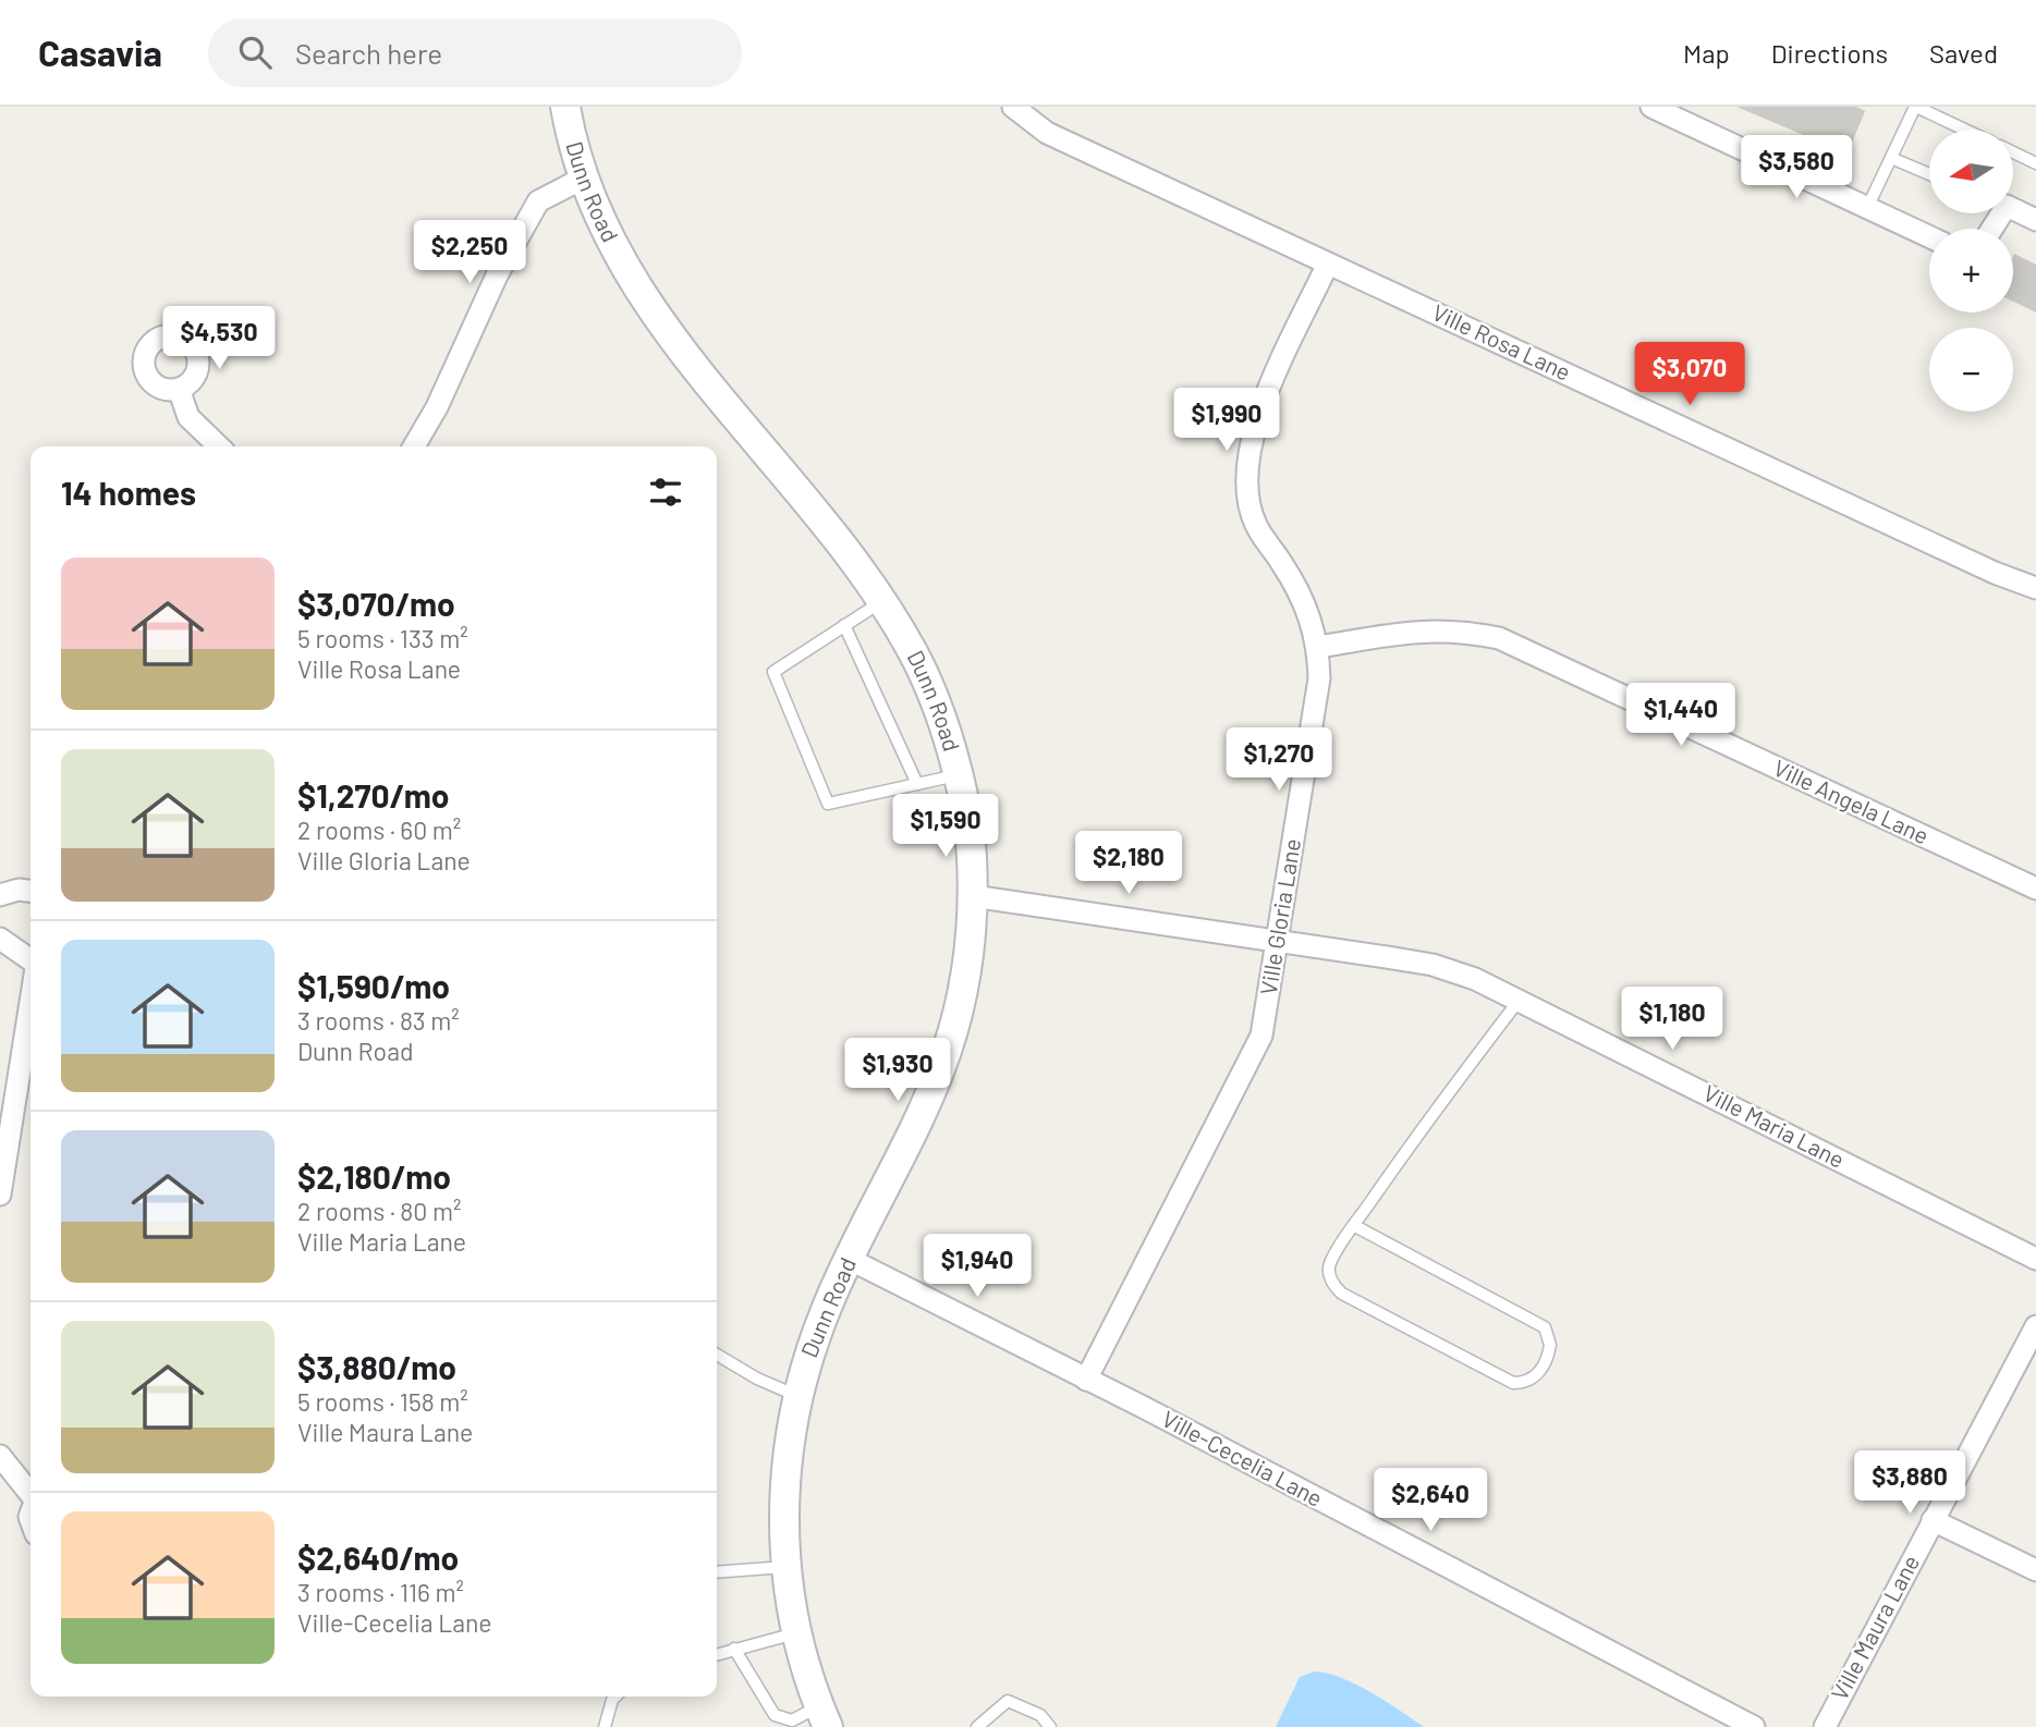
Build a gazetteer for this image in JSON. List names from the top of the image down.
{
  "streets": {
    "street": [
      "Dunn Road",
      "Ville Rosa Lane",
      "Ville Angela Lane",
      "Ville Gloria Lane",
      "Ville Maria Lane",
      "Ville-Cecelia Lane",
      "Ville Maura Lane"
    ]
  },
  "crossings": [
    ["Dunn Road", "Ville Maria Lane"],
    ["Dunn Road", "Ville-Cecelia Lane"],
    ["Ville Rosa Lane", "Ville Gloria Lane"],
    ["Ville Angela Lane", "Ville Gloria Lane"],
    ["Ville Gloria Lane", "Ville Maria Lane"],
    ["Ville Gloria Lane", "Ville-Cecelia Lane"]
  ],
  "north": "left",
  "page": {
    "header": "Casavia",
    "search": "Search here",
    "nav": ["Map", "Directions", "Saved"],
    "map_buttons": ["+", "−"],
    "price": [
      "$3,580",
      "$2,250",
      "$4,530",
      "$3,070",
      "$1,990",
      "$1,440",
      "$1,270",
      "$1,590",
      "$2,180",
      "$1,180",
      "$1,930",
      "$1,940",
      "$3,880",
      "$2,640"
    ],
    "heading": "14 homes",
    "list": [
      {
        "name": "$3,070/mo",
        "note": "5 rooms · 133 m² · Ville Rosa Lane"
      },
      {
        "name": "$1,270/mo",
        "note": "2 rooms · 60 m² · Ville Gloria Lane"
      },
      {
        "name": "$1,590/mo",
        "note": "3 rooms · 83 m² · Dunn Road"
      },
      {
        "name": "$2,180/mo",
        "note": "2 rooms · 80 m² · Ville Maria Lane"
      },
      {
        "name": "$3,880/mo",
        "note": "5 rooms · 158 m² · Ville Maura Lane"
      },
      {
        "name": "$2,640/mo",
        "note": "3 rooms · 116 m² · Ville-Cecelia Lane"
      }
    ]
  }
}
